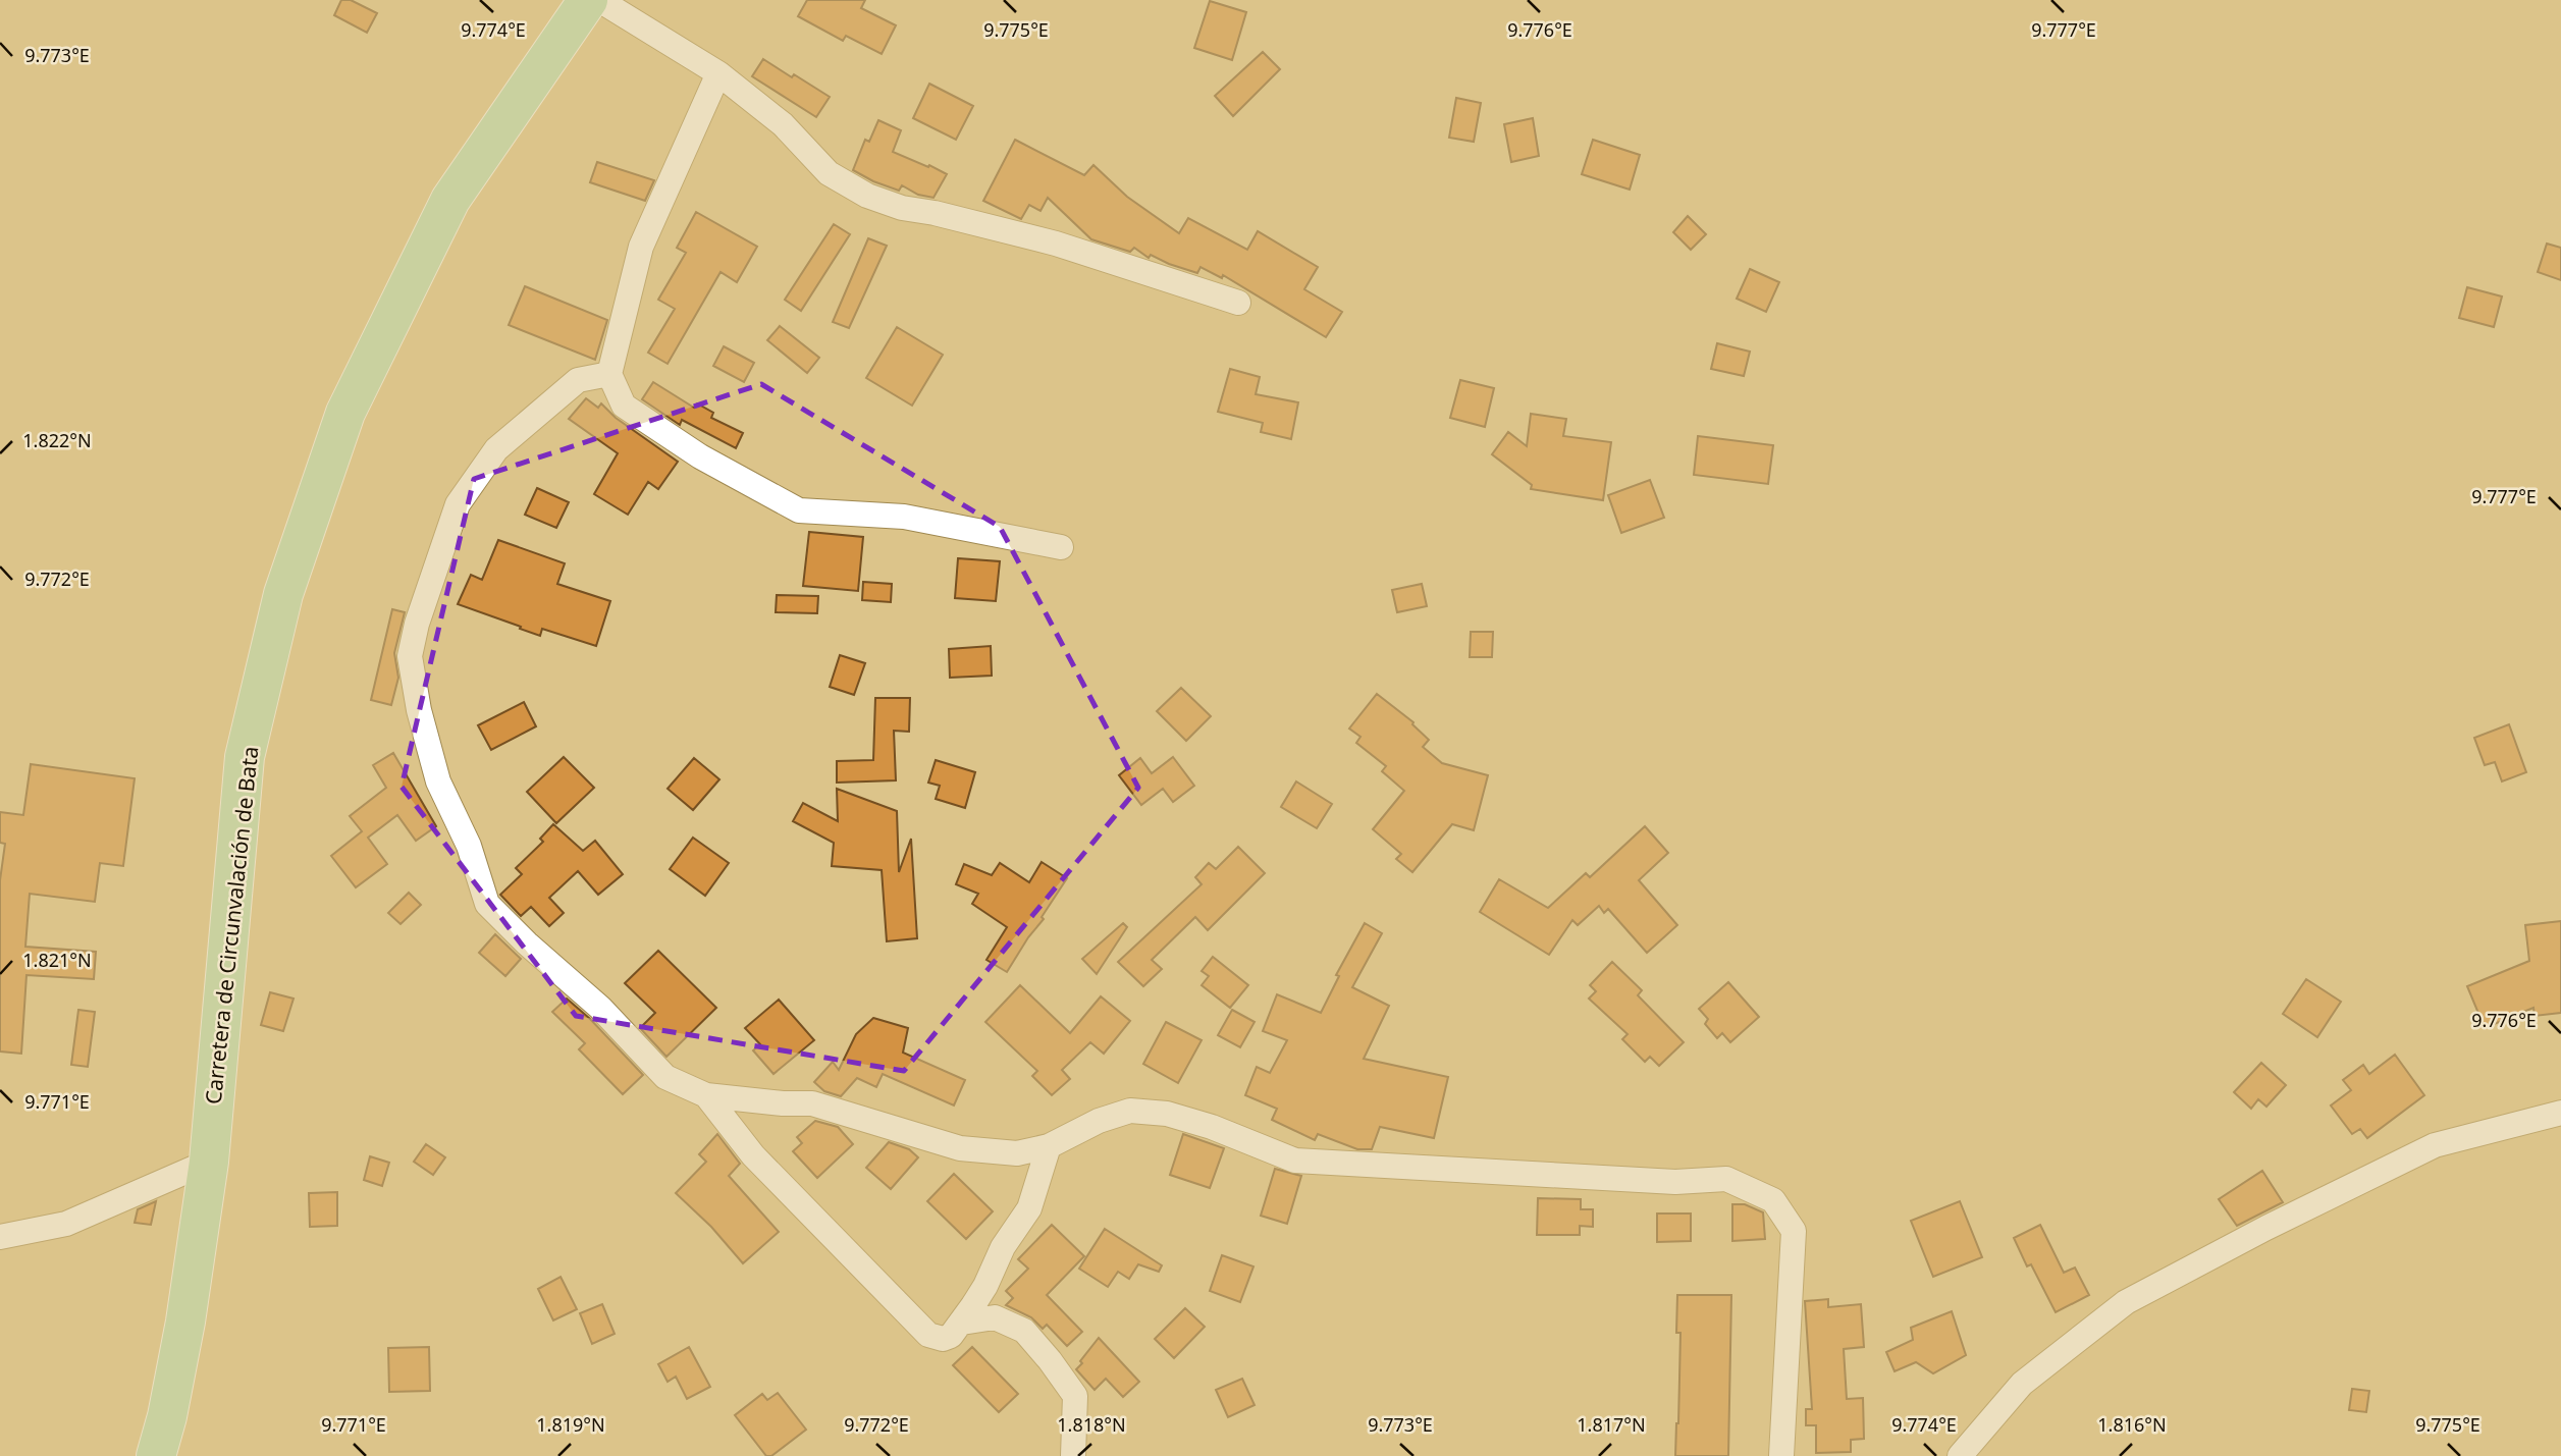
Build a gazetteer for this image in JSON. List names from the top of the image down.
{
  "streets": {
    "main road": ["Carretera de Circunvalación de Bata"]
  },
  "coordinates": [
    "9.774°E",
    "9.775°E",
    "9.776°E",
    "9.777°E",
    "9.773°E",
    "1.822°N",
    "9.772°E",
    "1.821°N",
    "9.771°E",
    "1.818°N",
    "1.817°N",
    "1.819°N",
    "1.816°N"
  ]
}
